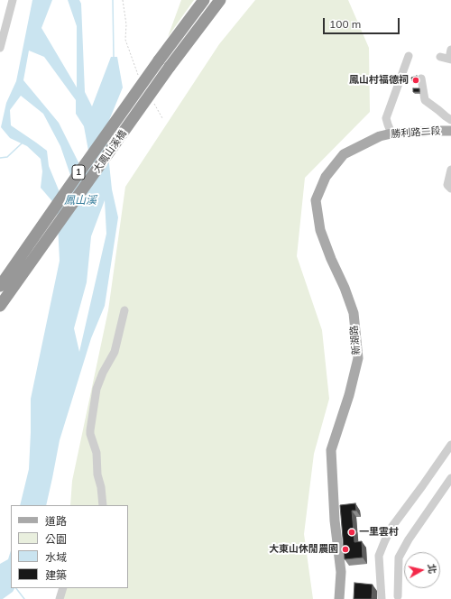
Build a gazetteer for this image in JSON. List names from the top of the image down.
{
  "streets": {
    "highway": ["大鳳山溪橋", "1"],
    "main road": ["勝利路二段", "新湖路"]
  },
  "crossings": [
    ["勝利路二段", "新湖路"]
  ],
  "water": ["鳳山溪"],
  "places": ["鳳山村福德祠", "一里雲村", "大東山休閒農園"],
  "legend": [
    "道路",
    "公園",
    "水域",
    "建築"
  ],
  "scale_bar": "100 m",
  "north": "right"
}
